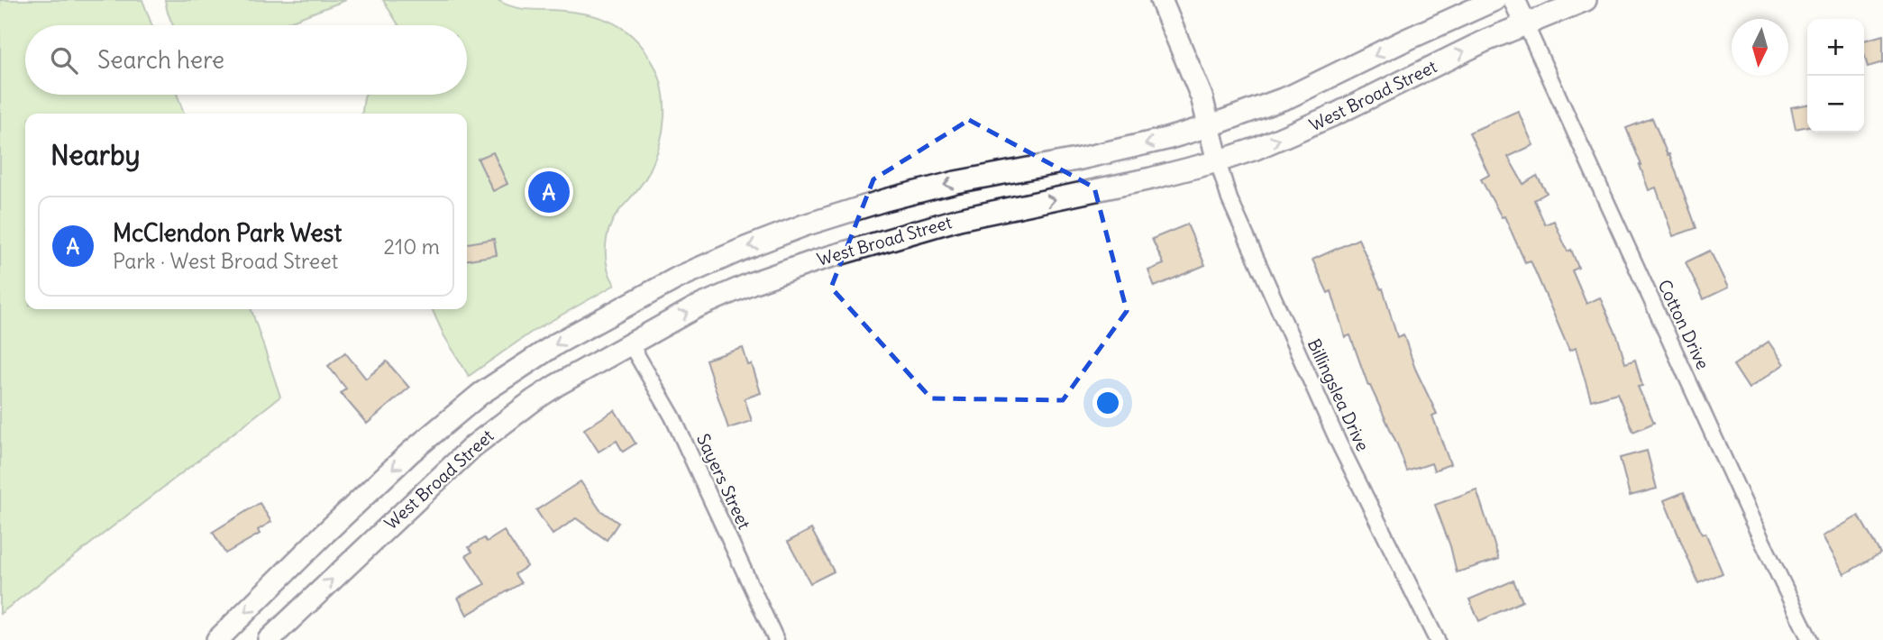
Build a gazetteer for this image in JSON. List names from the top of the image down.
{
  "streets": {
    "main road": ["West Broad Street"],
    "street": ["Cotton Drive", "Billingslea Drive", "Sayers Street"]
  },
  "crossings": [
    ["West Broad Street", "Cotton Drive"],
    ["West Broad Street", "Billingslea Drive"],
    ["West Broad Street", "Sayers Street"]
  ],
  "north": "bottom",
  "page": {
    "map_buttons": ["+", "−"],
    "search": "Search here",
    "heading": "Nearby",
    "pins": "A",
    "list": [
      {
        "mark": "A",
        "name": "McClendon Park West",
        "note": "Park · West Broad Street",
        "value": "210 m"
      }
    ]
  }
}
